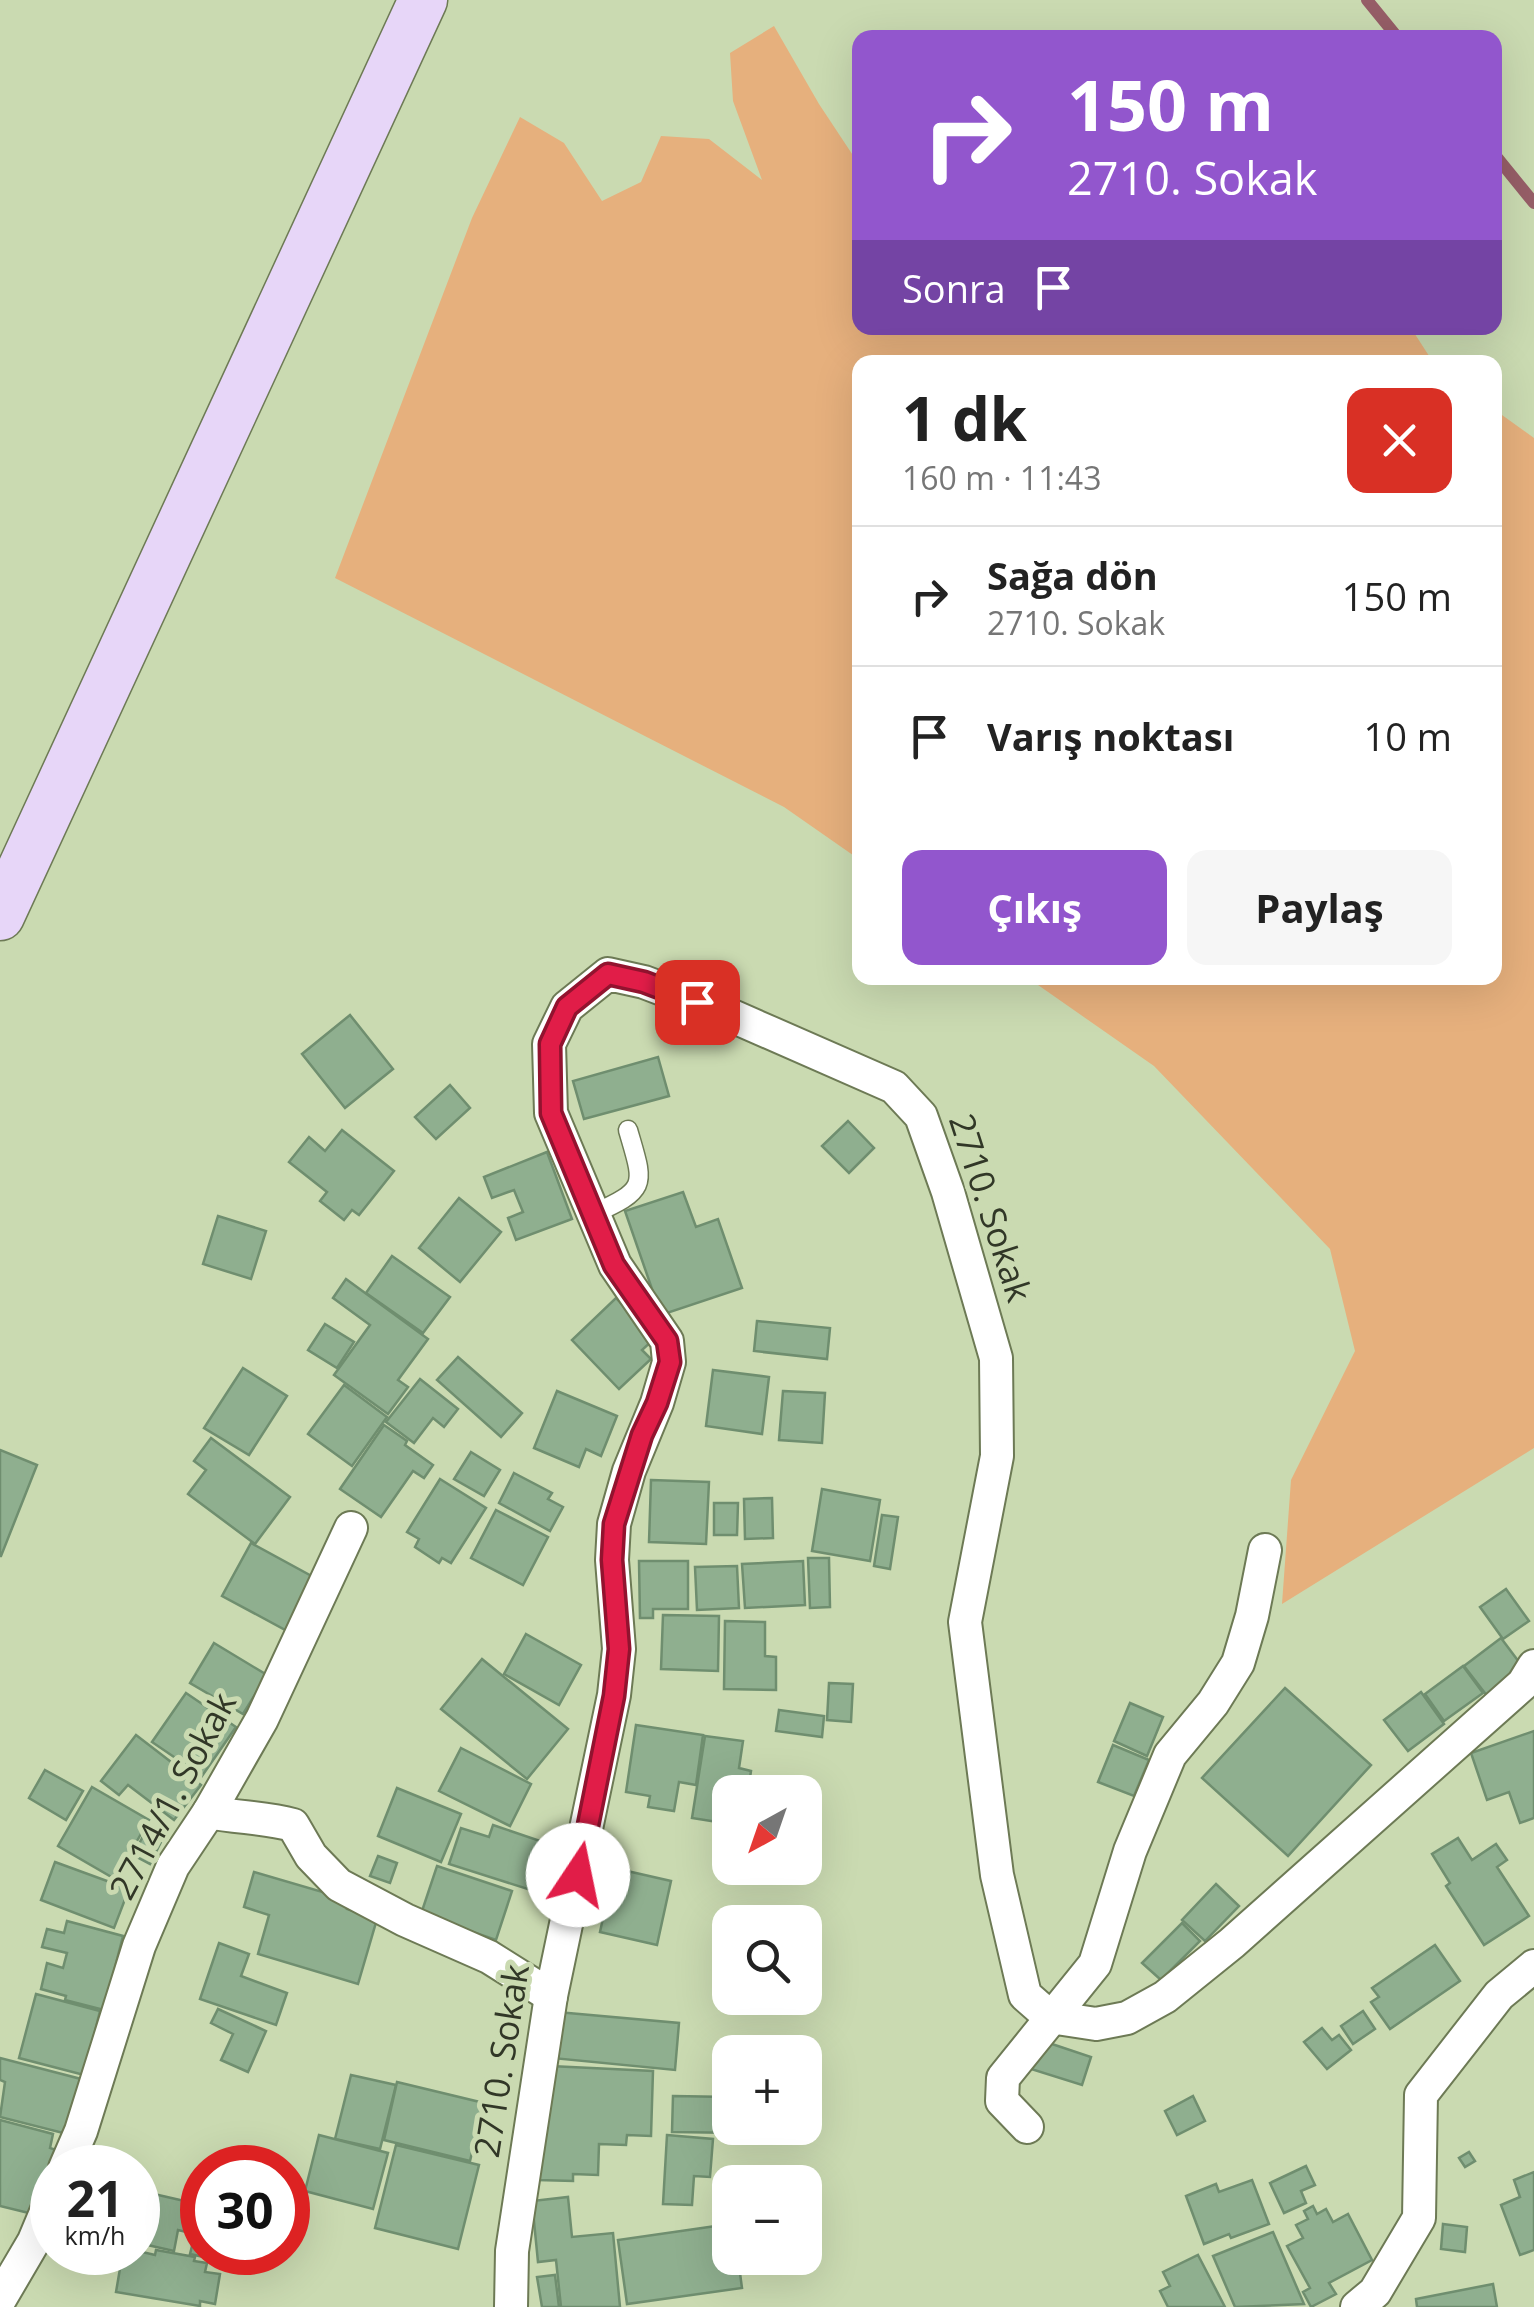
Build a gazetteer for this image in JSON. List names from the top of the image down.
{
  "streets": {
    "street": ["2710. Sokak", "2714/1. Sokak"]
  },
  "north": "bottom left",
  "page": {
    "turn": ["150 m", "2710. Sokak"],
    "then": "Sonra",
    "heading": ["1 dk", "160 m · 11:43"],
    "list": [
      {
        "name": "Sağa dön",
        "note": "2710. Sokak",
        "value": "150 m"
      },
      {
        "name": "Varış noktası",
        "value": "10 m"
      }
    ],
    "buttons": ["Çıkış", "Paylaş"],
    "map_buttons": ["+", "−"],
    "speed": "21 km/h",
    "limit": "30"
  }
}
